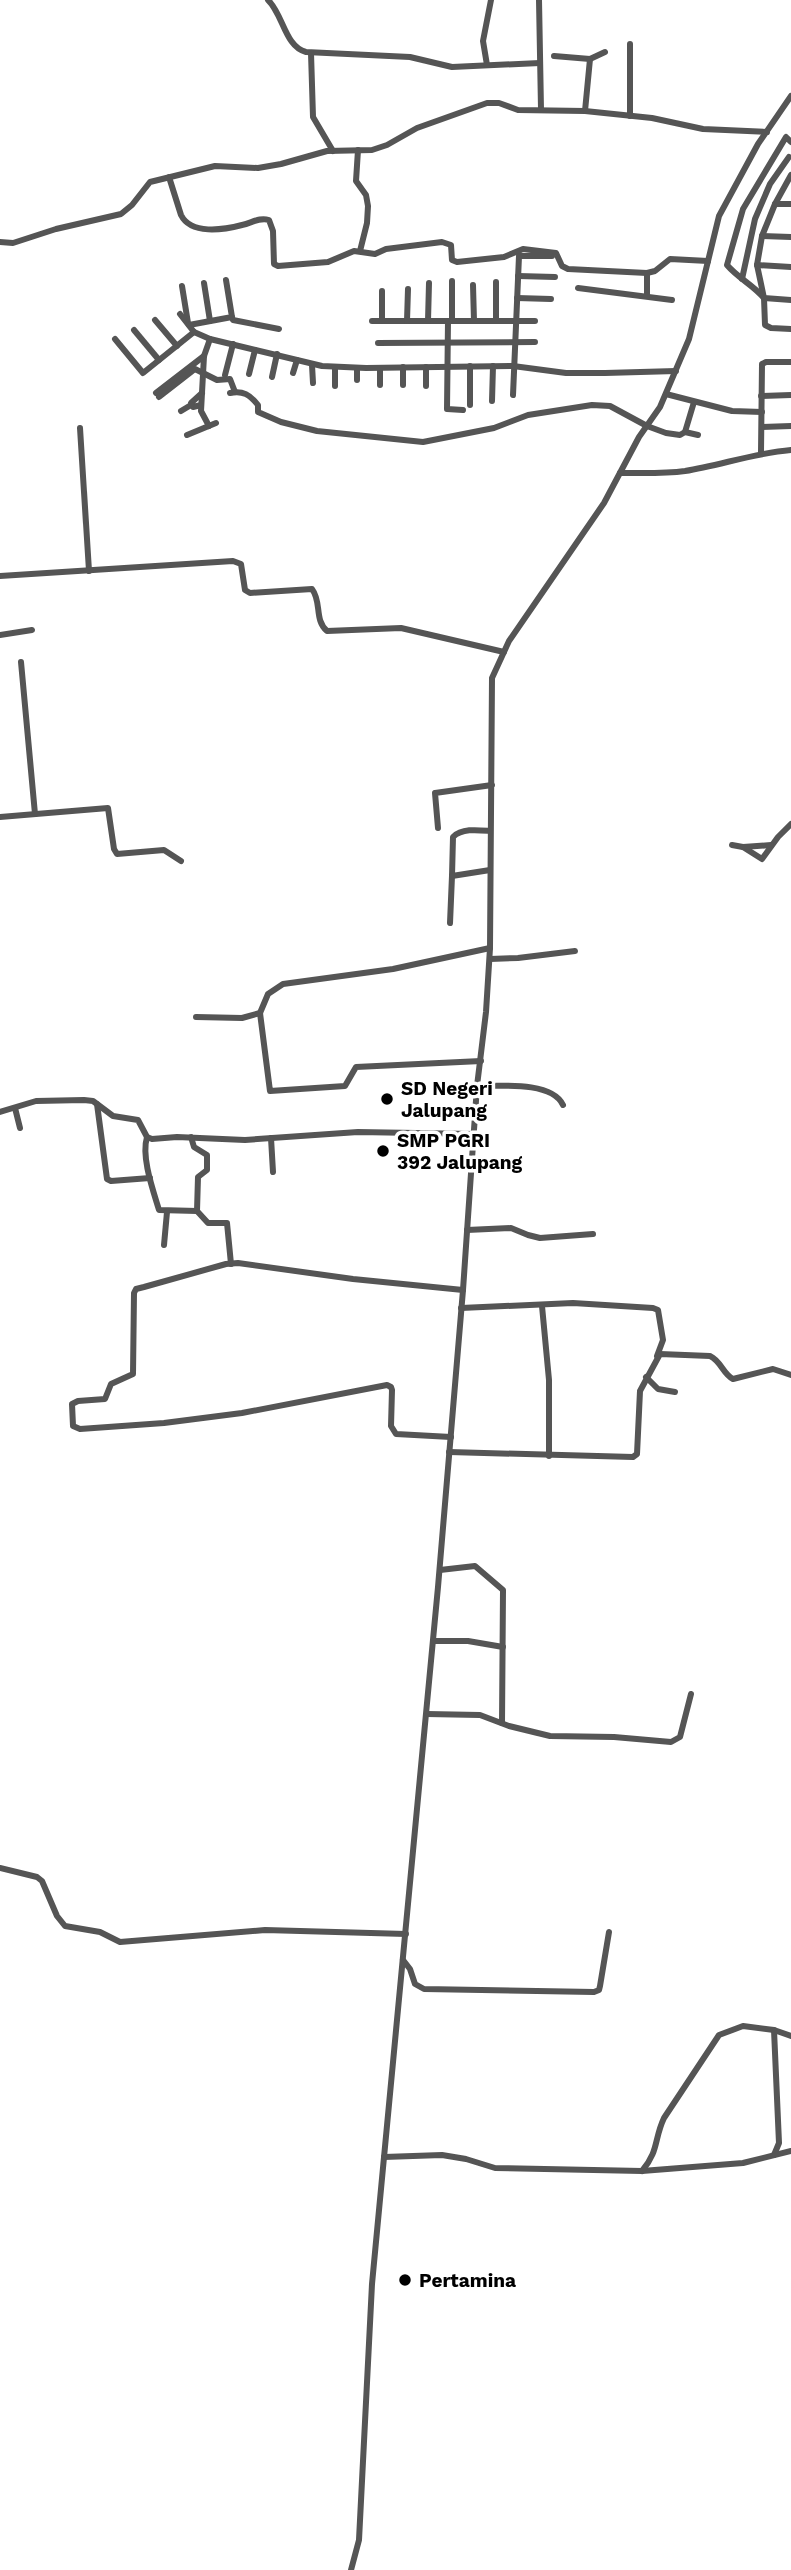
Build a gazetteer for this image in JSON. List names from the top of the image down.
{
  "places": ["SD Negeri Jalupang", "SMP PGRI 392 Jalupang", "Pertamina"]
}
